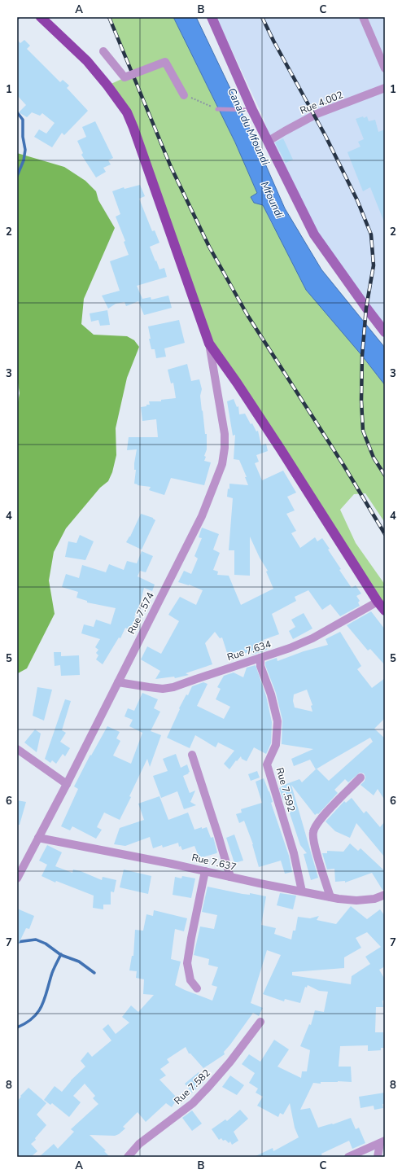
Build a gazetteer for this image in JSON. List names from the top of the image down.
{
  "streets": {
    "street": [
      "Rue 4.002",
      "Rue 7.574",
      "Rue 7.634",
      "Rue 7.592",
      "Rue 7.637",
      "Rue 7.582"
    ]
  },
  "crossings": [
    ["Rue 7.574", "Rue 7.634"],
    ["Rue 7.574", "Rue 7.637"],
    ["Rue 7.634", "Rue 7.592"],
    ["Rue 7.592", "Rue 7.637"]
  ],
  "water": ["Canal du Mfoundi", "Mfoundi"],
  "grid": {
    "columns": ["A", "B", "C"],
    "rows": [
      "1",
      "2",
      "3",
      "4",
      "5",
      "6",
      "7",
      "8"
    ]
  }
}
